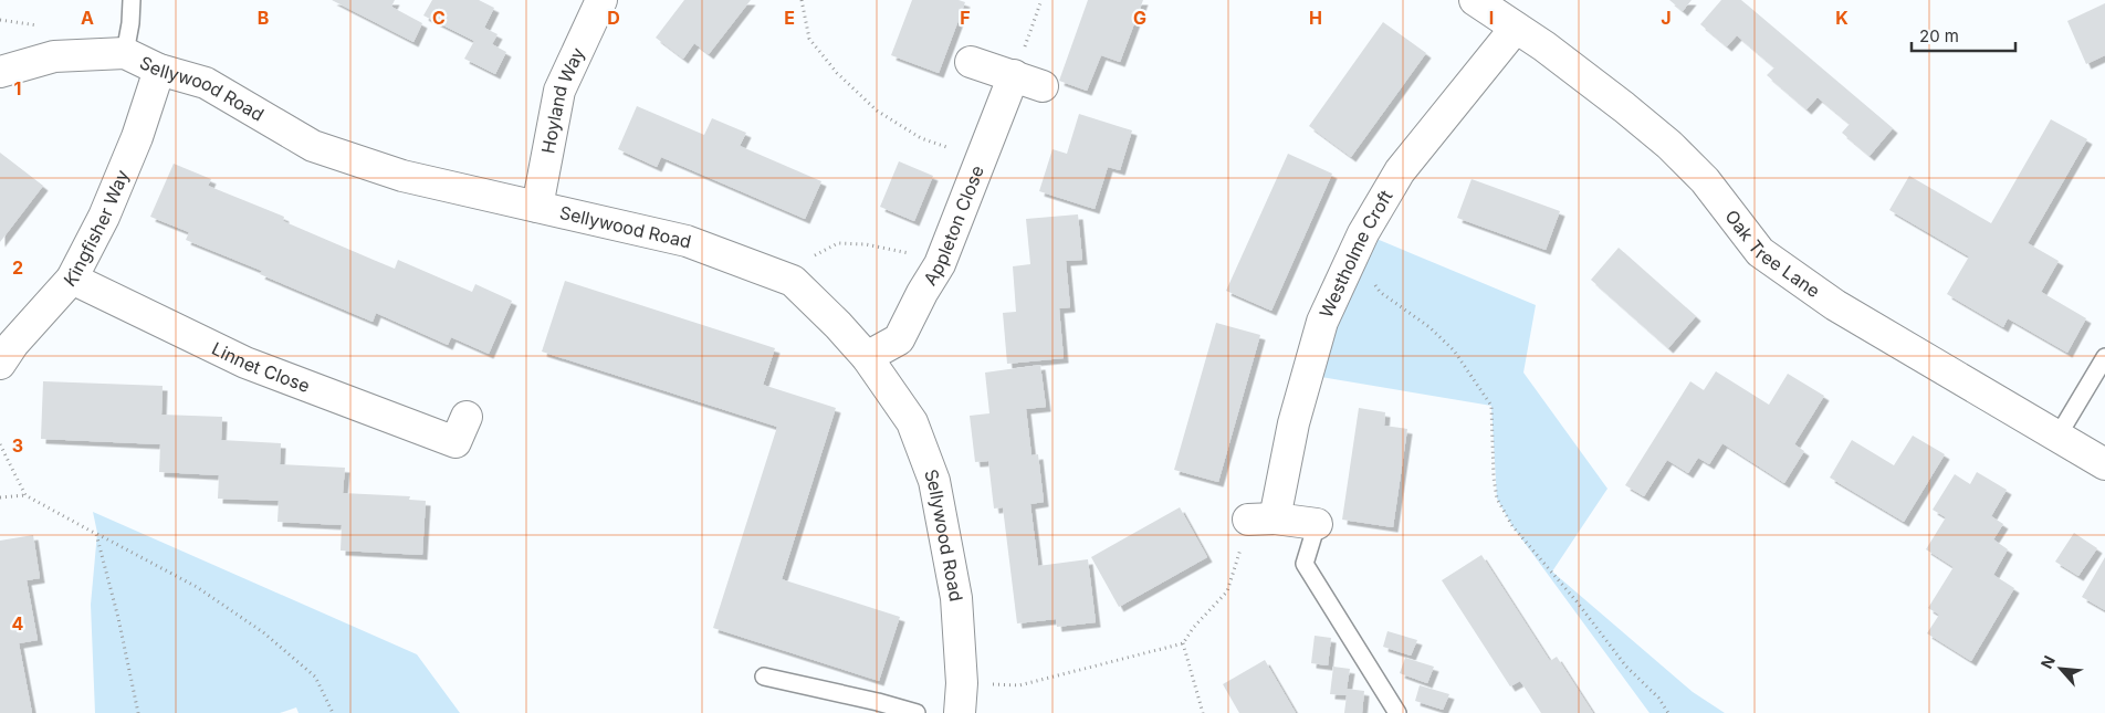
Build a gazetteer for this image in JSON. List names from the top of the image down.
{
  "streets": {
    "street": [
      "Sellywood Road",
      "Hoyland Way",
      "Kingfisher Way",
      "Appleton Close",
      "Oak Tree Lane",
      "Westholme Croft",
      "Linnet Close"
    ]
  },
  "crossings": [
    ["Sellywood Road", "Hoyland Way"],
    ["Sellywood Road", "Kingfisher Way"],
    ["Sellywood Road", "Appleton Close"],
    ["Kingfisher Way", "Linnet Close"],
    ["Oak Tree Lane", "Westholme Croft"]
  ],
  "scale_bar": "20 m",
  "north": "top left",
  "grid": {
    "columns": [
      "A",
      "B",
      "C",
      "D",
      "E",
      "F",
      "G",
      "H",
      "I",
      "J",
      "K"
    ],
    "rows": [
      "1",
      "2",
      "3",
      "4"
    ]
  }
}
